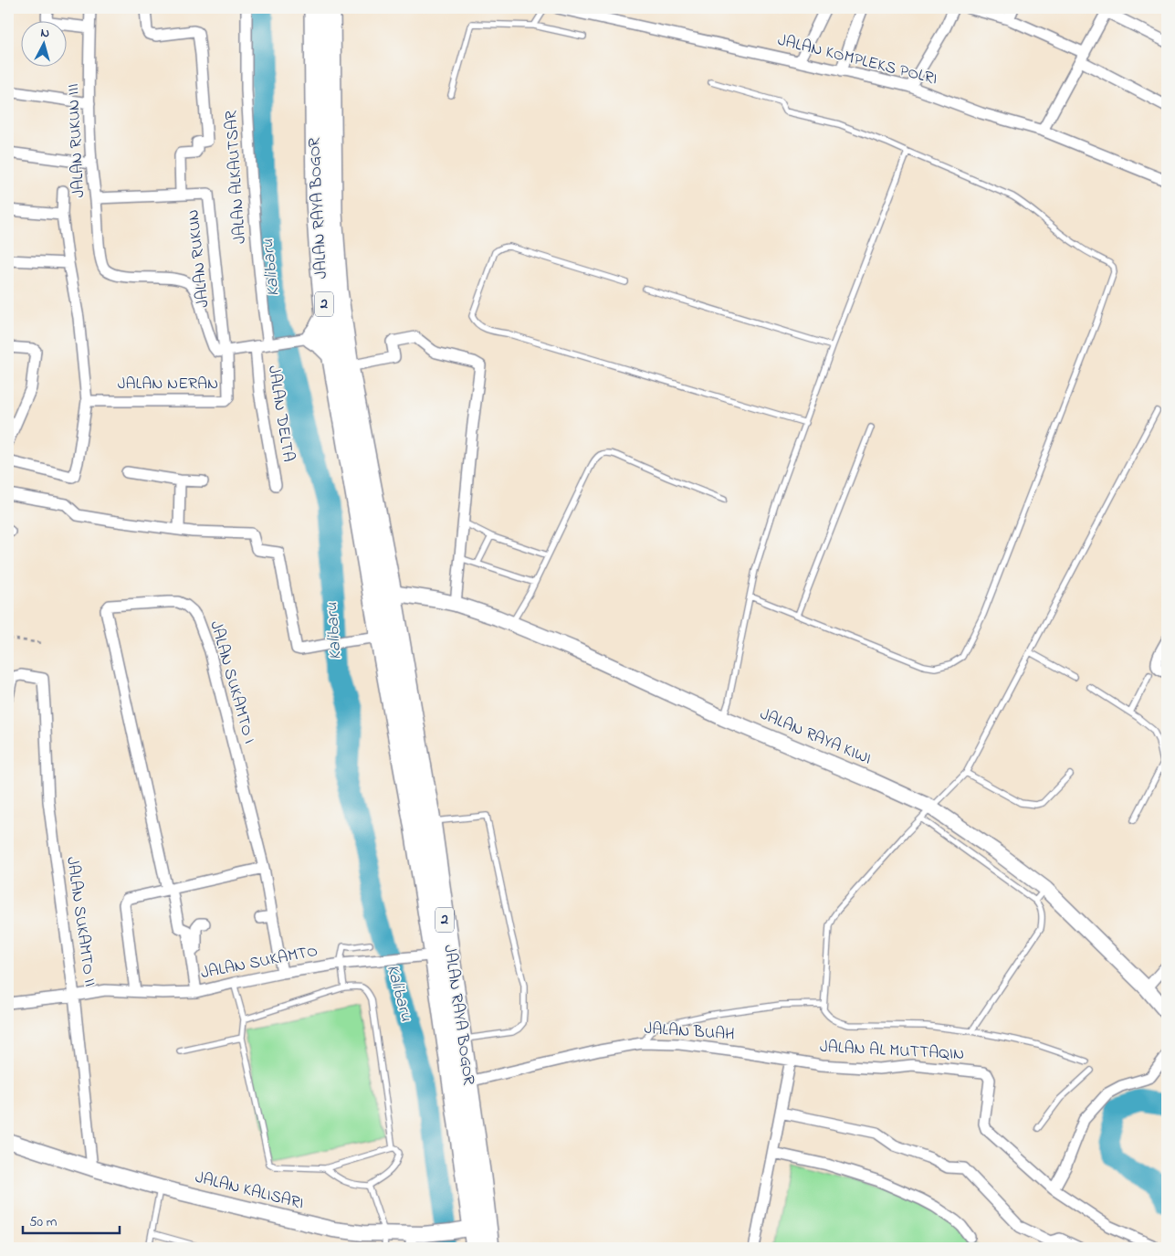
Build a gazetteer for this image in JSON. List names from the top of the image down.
{
  "streets": {
    "highway": ["JALAN RAYA BOGOR", "2"],
    "street": [
      "JALAN KOMPLEKS POLRI",
      "JALAN RUKUN III",
      "JALAN ALKAUTSAR",
      "JALAN RUKUN",
      "JALAN NERAN",
      "JALAN DELTA",
      "JALAN SUKAMTO I",
      "JALAN RAYA KIWI",
      "JALAN SUKAMTO II",
      "JALAN SUKAMTO",
      "JALAN BUAH",
      "JALAN AL MUTTAQIN",
      "JALAN KALISARI"
    ]
  },
  "crossings": [
    ["JALAN RUKUN III", "JALAN RUKUN"],
    ["JALAN RUKUN III", "JALAN NERAN"],
    ["JALAN RAYA BOGOR", "JALAN RAYA KIWI"],
    ["JALAN RAYA BOGOR", "JALAN SUKAMTO"],
    ["JALAN RAYA BOGOR", "JALAN BUAH"],
    ["JALAN RAYA BOGOR", "JALAN KALISARI"],
    ["JALAN RUKUN", "JALAN NERAN"],
    ["JALAN SUKAMTO I", "JALAN SUKAMTO"],
    ["JALAN SUKAMTO II", "JALAN SUKAMTO"],
    ["JALAN SUKAMTO II", "JALAN KALISARI"],
    ["JALAN BUAH", "JALAN AL MUTTAQIN"]
  ],
  "water": ["Kalibaru"],
  "scale_bar": "50 m",
  "north": "top"
}
